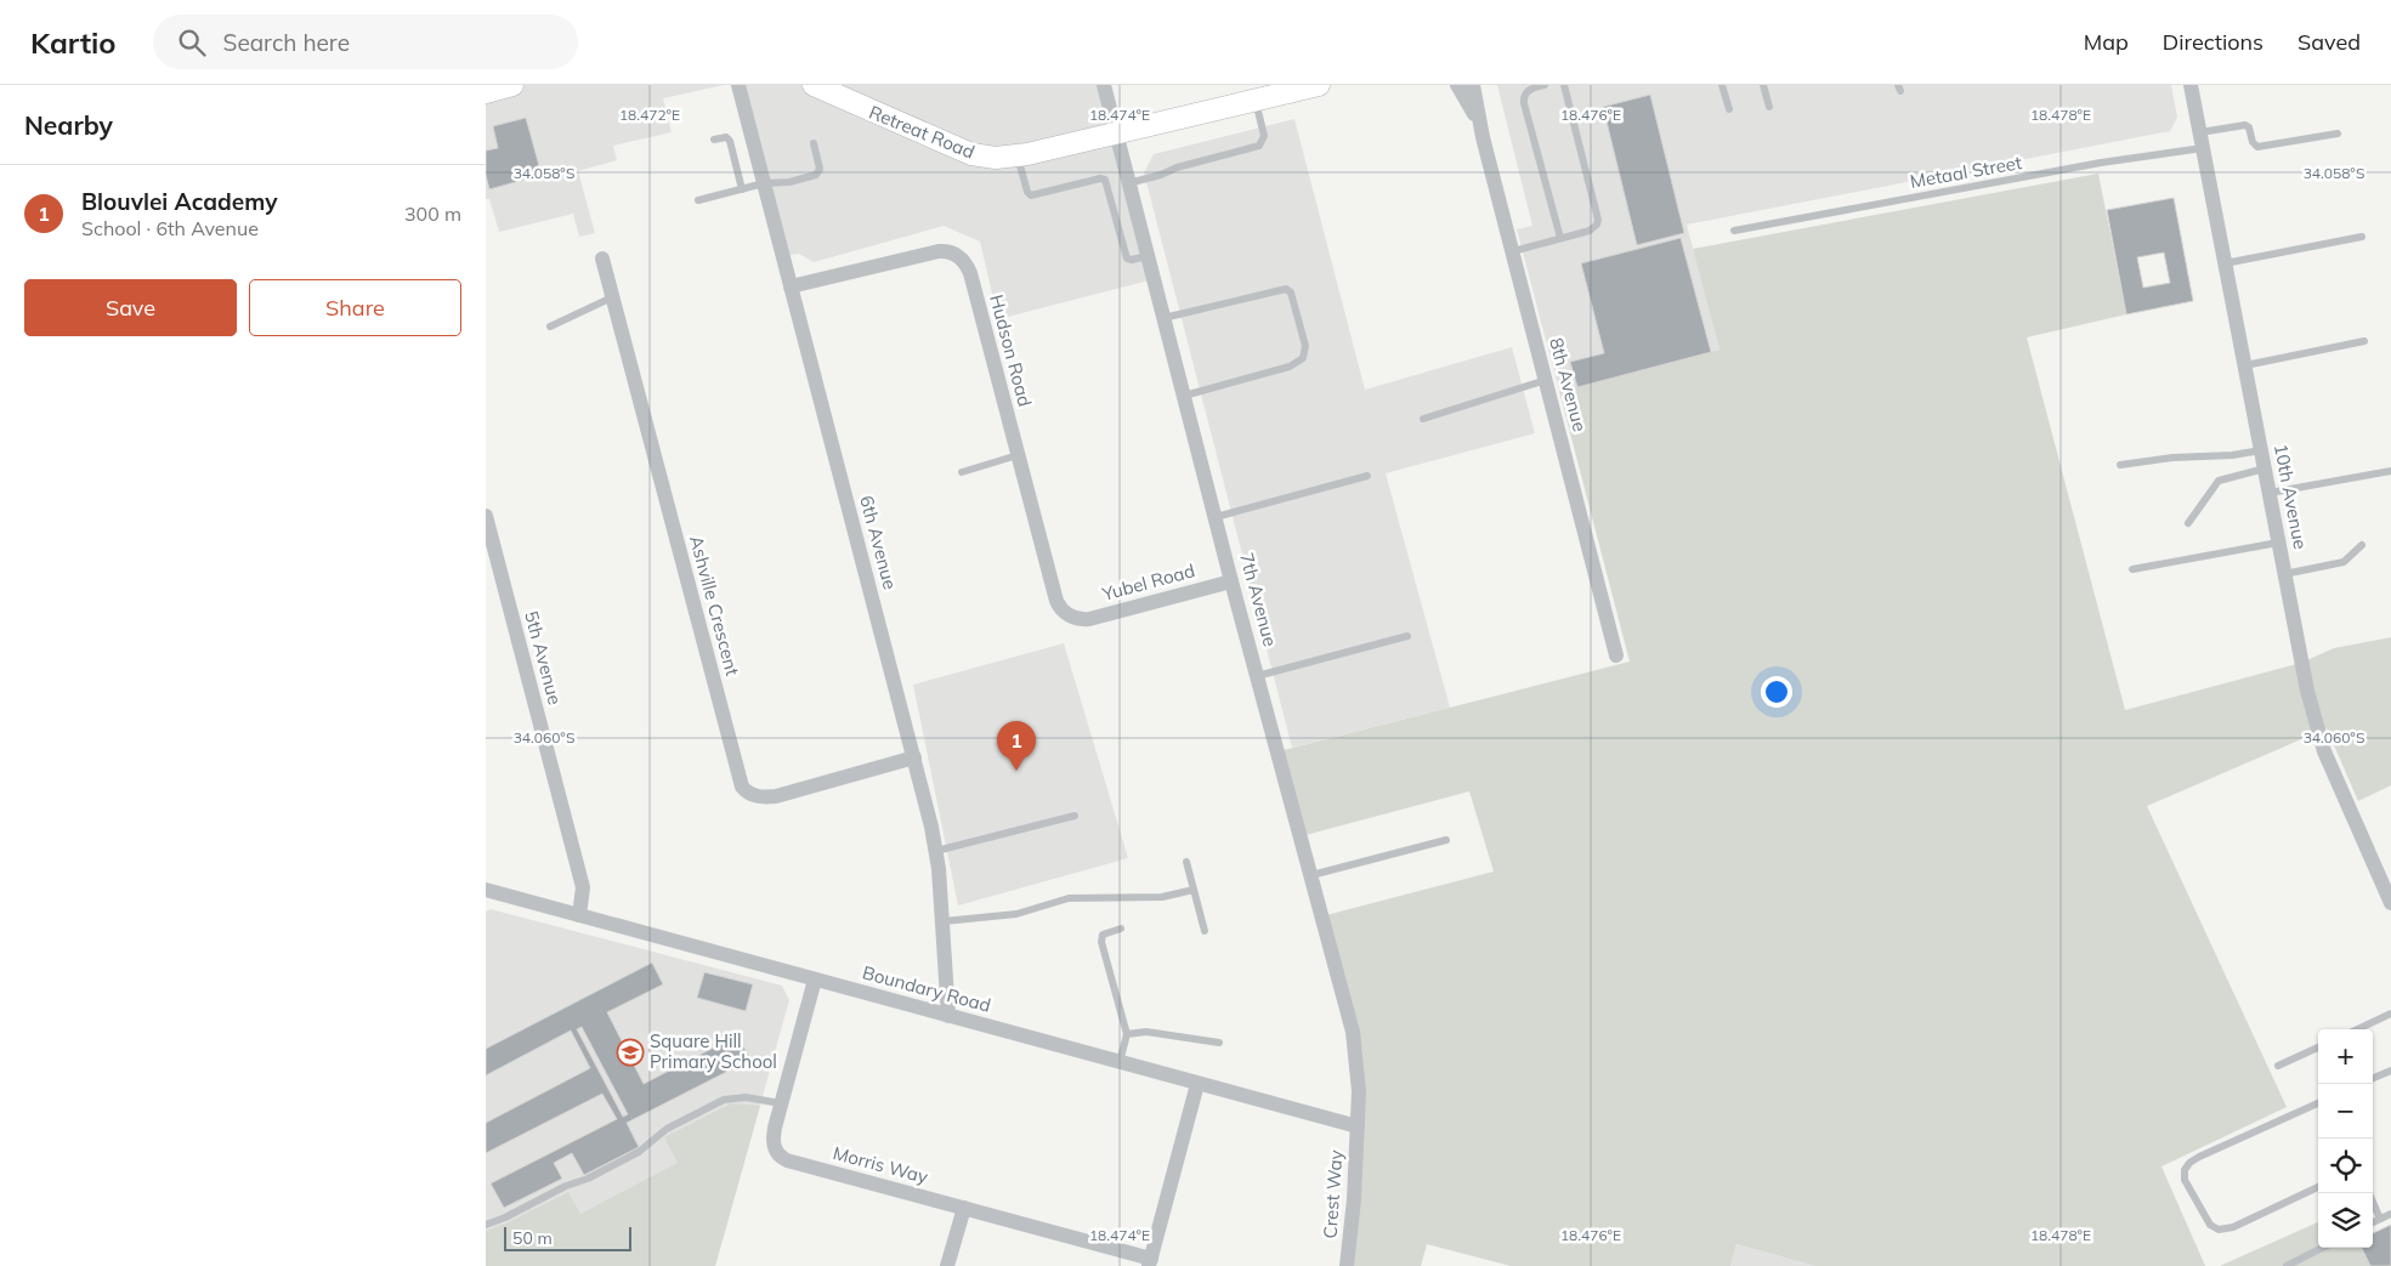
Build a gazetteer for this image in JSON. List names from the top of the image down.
{
  "streets": {
    "main road": ["Retreat Road"],
    "street": [
      "Hudson Road",
      "8th Avenue",
      "10th Avenue",
      "6th Avenue",
      "Yubel Road",
      "7th Avenue",
      "Ashville Crescent",
      "5th Avenue",
      "Boundary Road",
      "Morris Way",
      "Crest Way"
    ],
    "lane": ["Metaal Street"]
  },
  "crossings": [
    ["Retreat Road", "7th Avenue"],
    ["Metaal Street", "10th Avenue"],
    ["Hudson Road", "6th Avenue"],
    ["Hudson Road", "Yubel Road"],
    ["6th Avenue", "Ashville Crescent"],
    ["6th Avenue", "Boundary Road"],
    ["Yubel Road", "7th Avenue"],
    ["7th Avenue", "Boundary Road"],
    ["7th Avenue", "Crest Way"],
    ["5th Avenue", "Boundary Road"],
    ["Boundary Road", "Morris Way"],
    ["Boundary Road", "Crest Way"]
  ],
  "places": {
    "school or university": ["Square Hill Primary School"]
  },
  "scale_bar": "50 m",
  "page": {
    "header": "Kartio",
    "search": "Search here",
    "nav": ["Map", "Directions", "Saved"],
    "heading": "Nearby",
    "list": [
      {
        "mark": "1",
        "name": "Blouvlei Academy",
        "note": "School · 6th Avenue",
        "value": "300 m"
      }
    ],
    "buttons": ["Save", "Share"],
    "pins": "1",
    "map_buttons": ["+", "−"],
    "scale": "50 m"
  },
  "coordinates": [
    "18.472°E",
    "18.474°E",
    "18.476°E",
    "18.478°E",
    "34.058°S",
    "34.060°S"
  ]
}
